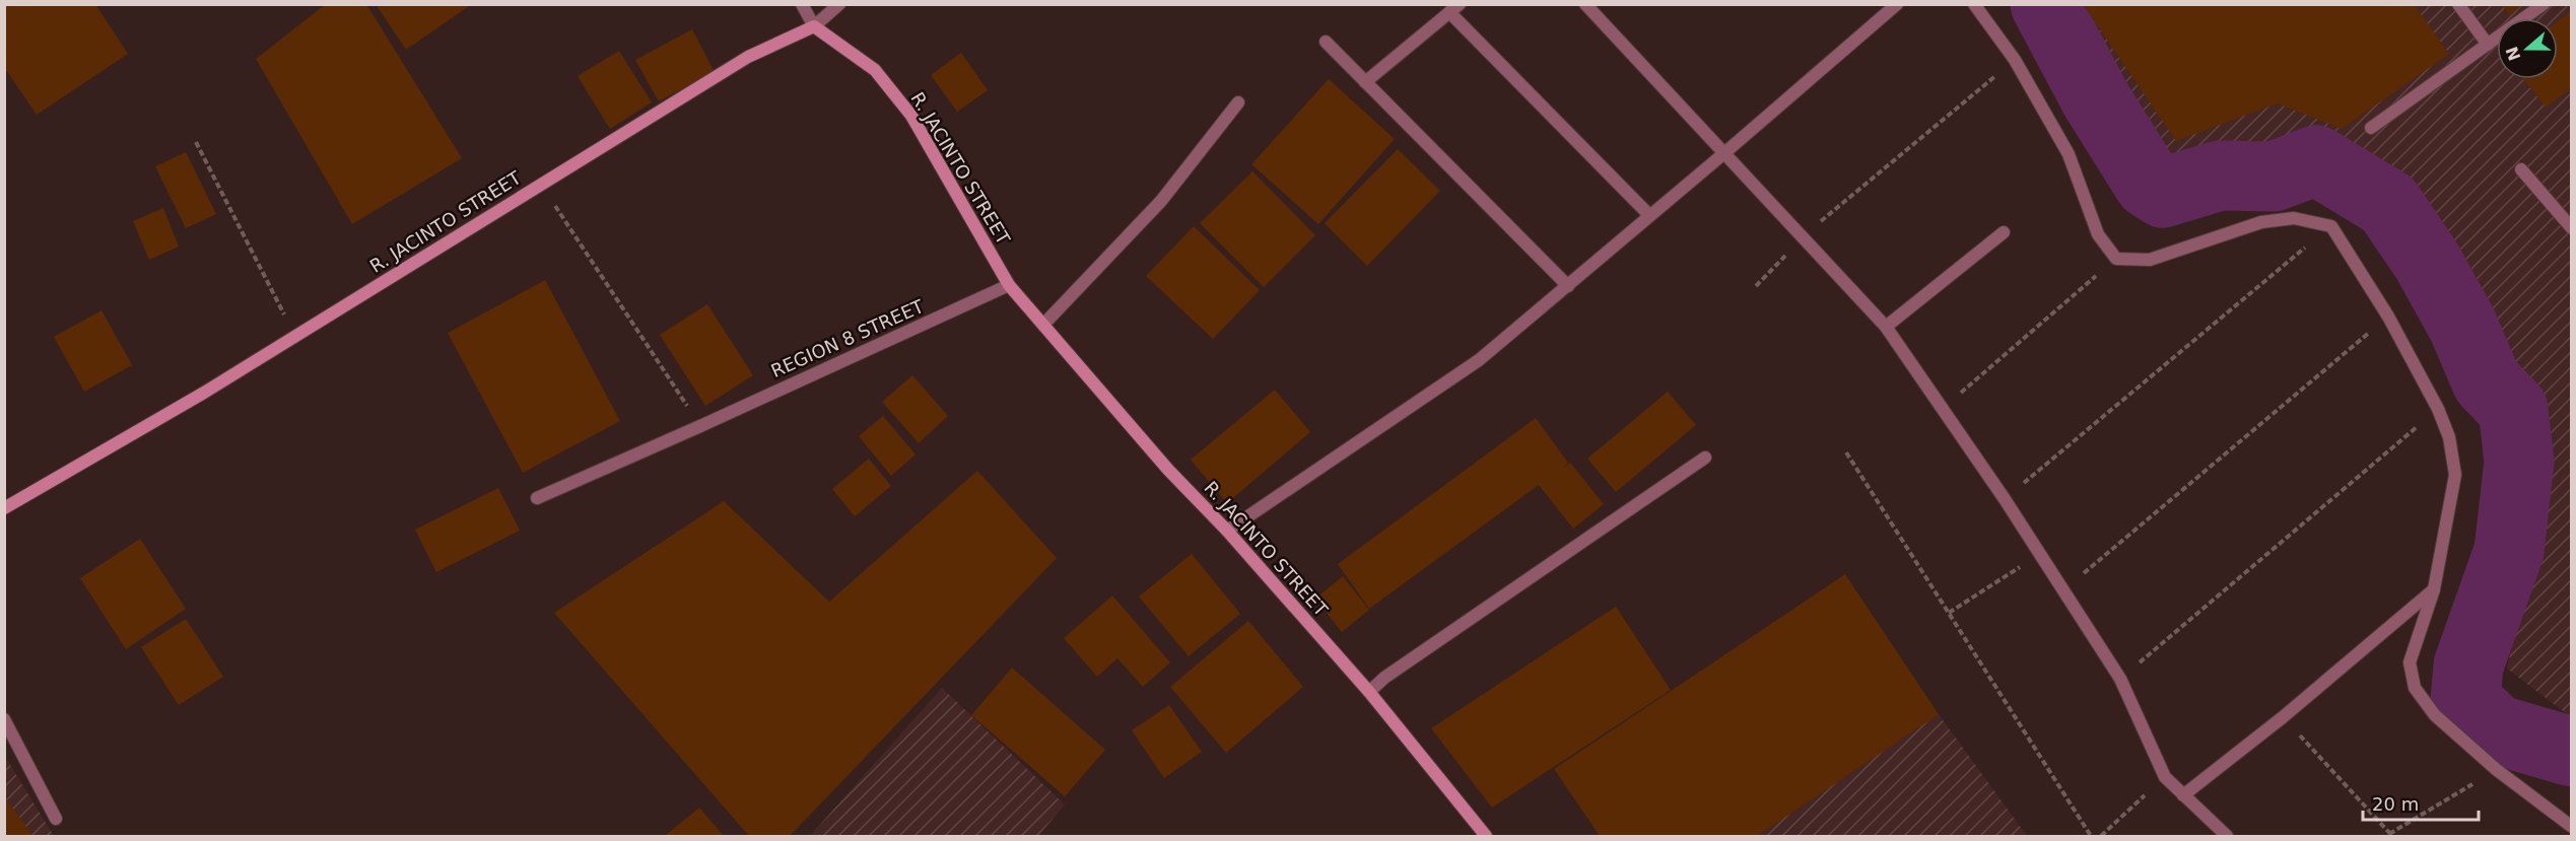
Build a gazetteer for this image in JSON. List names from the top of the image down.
{
  "streets": {
    "street": ["R. JACINTO STREET", "REGION 8 STREET"]
  },
  "crossings": [
    ["R. JACINTO STREET", "REGION 8 STREET"]
  ],
  "scale_bar": "20 m",
  "north": "left"
}
